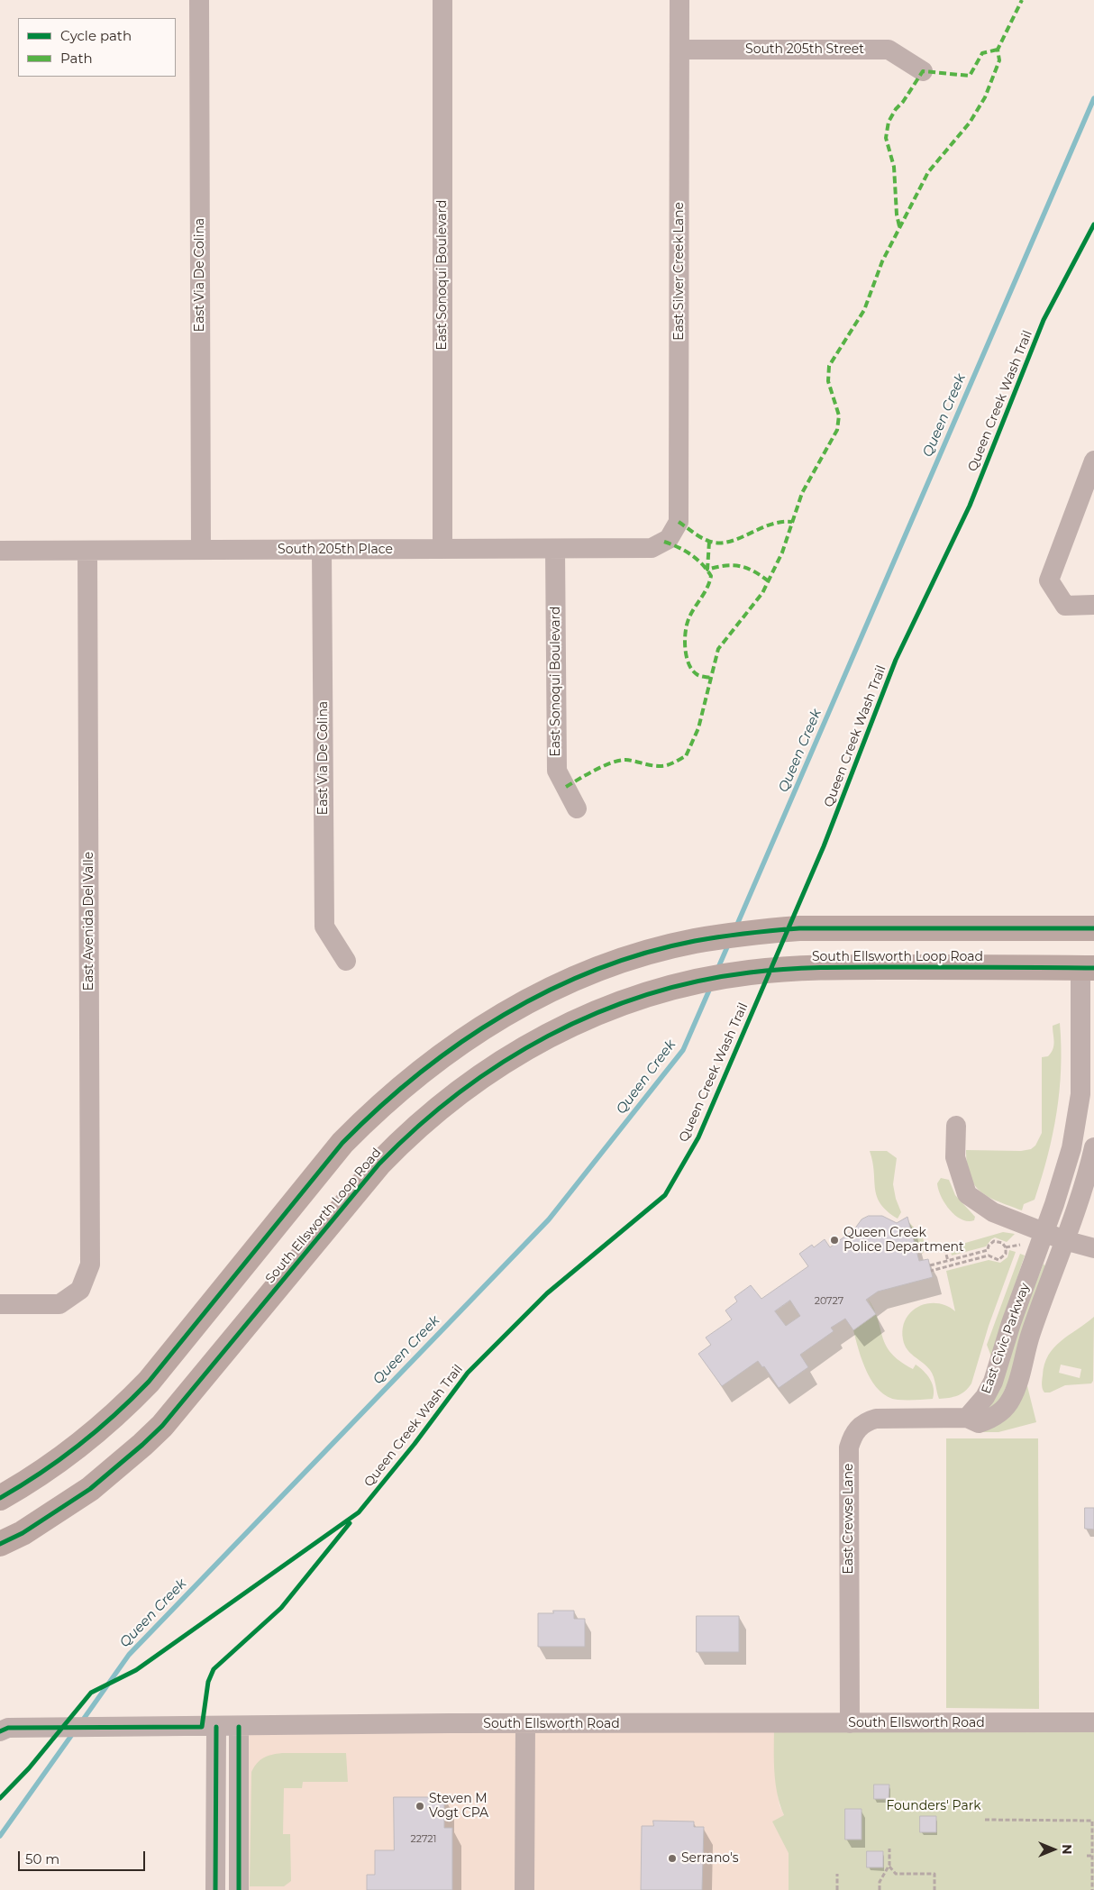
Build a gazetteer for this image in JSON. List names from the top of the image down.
{
  "streets": {
    "main road": ["South Ellsworth Loop Road"],
    "street": [
      "South 205th Street",
      "East Silver Creek Lane",
      "East Via De Colina",
      "East Sonoqui Boulevard",
      "South 205th Place",
      "East Avenida Del Valle",
      "East Civic Parkway",
      "East Crewse Lane",
      "South Ellsworth Road"
    ],
    "cycle path": ["Queen Creek Wash Trail"]
  },
  "crossings": [
    ["South 205th Street", "East Silver Creek Lane"],
    ["East Silver Creek Lane", "South 205th Place"],
    ["East Via De Colina", "South 205th Place"],
    ["East Sonoqui Boulevard", "South 205th Place"],
    ["South 205th Place", "East Avenida Del Valle"],
    ["South Ellsworth Loop Road", "East Civic Parkway"],
    ["East Civic Parkway", "East Crewse Lane"],
    ["East Crewse Lane", "South Ellsworth Road"]
  ],
  "water": ["Queen Creek"],
  "parks": ["Founders' Park"],
  "places": ["Queen Creek Police Department", "Steven M Vogt CPA", "Serrano's"],
  "house_numbers": ["20727", "22721"],
  "legend": ["Cycle path", "Path"],
  "scale_bar": "50 m",
  "north": "right"
}
